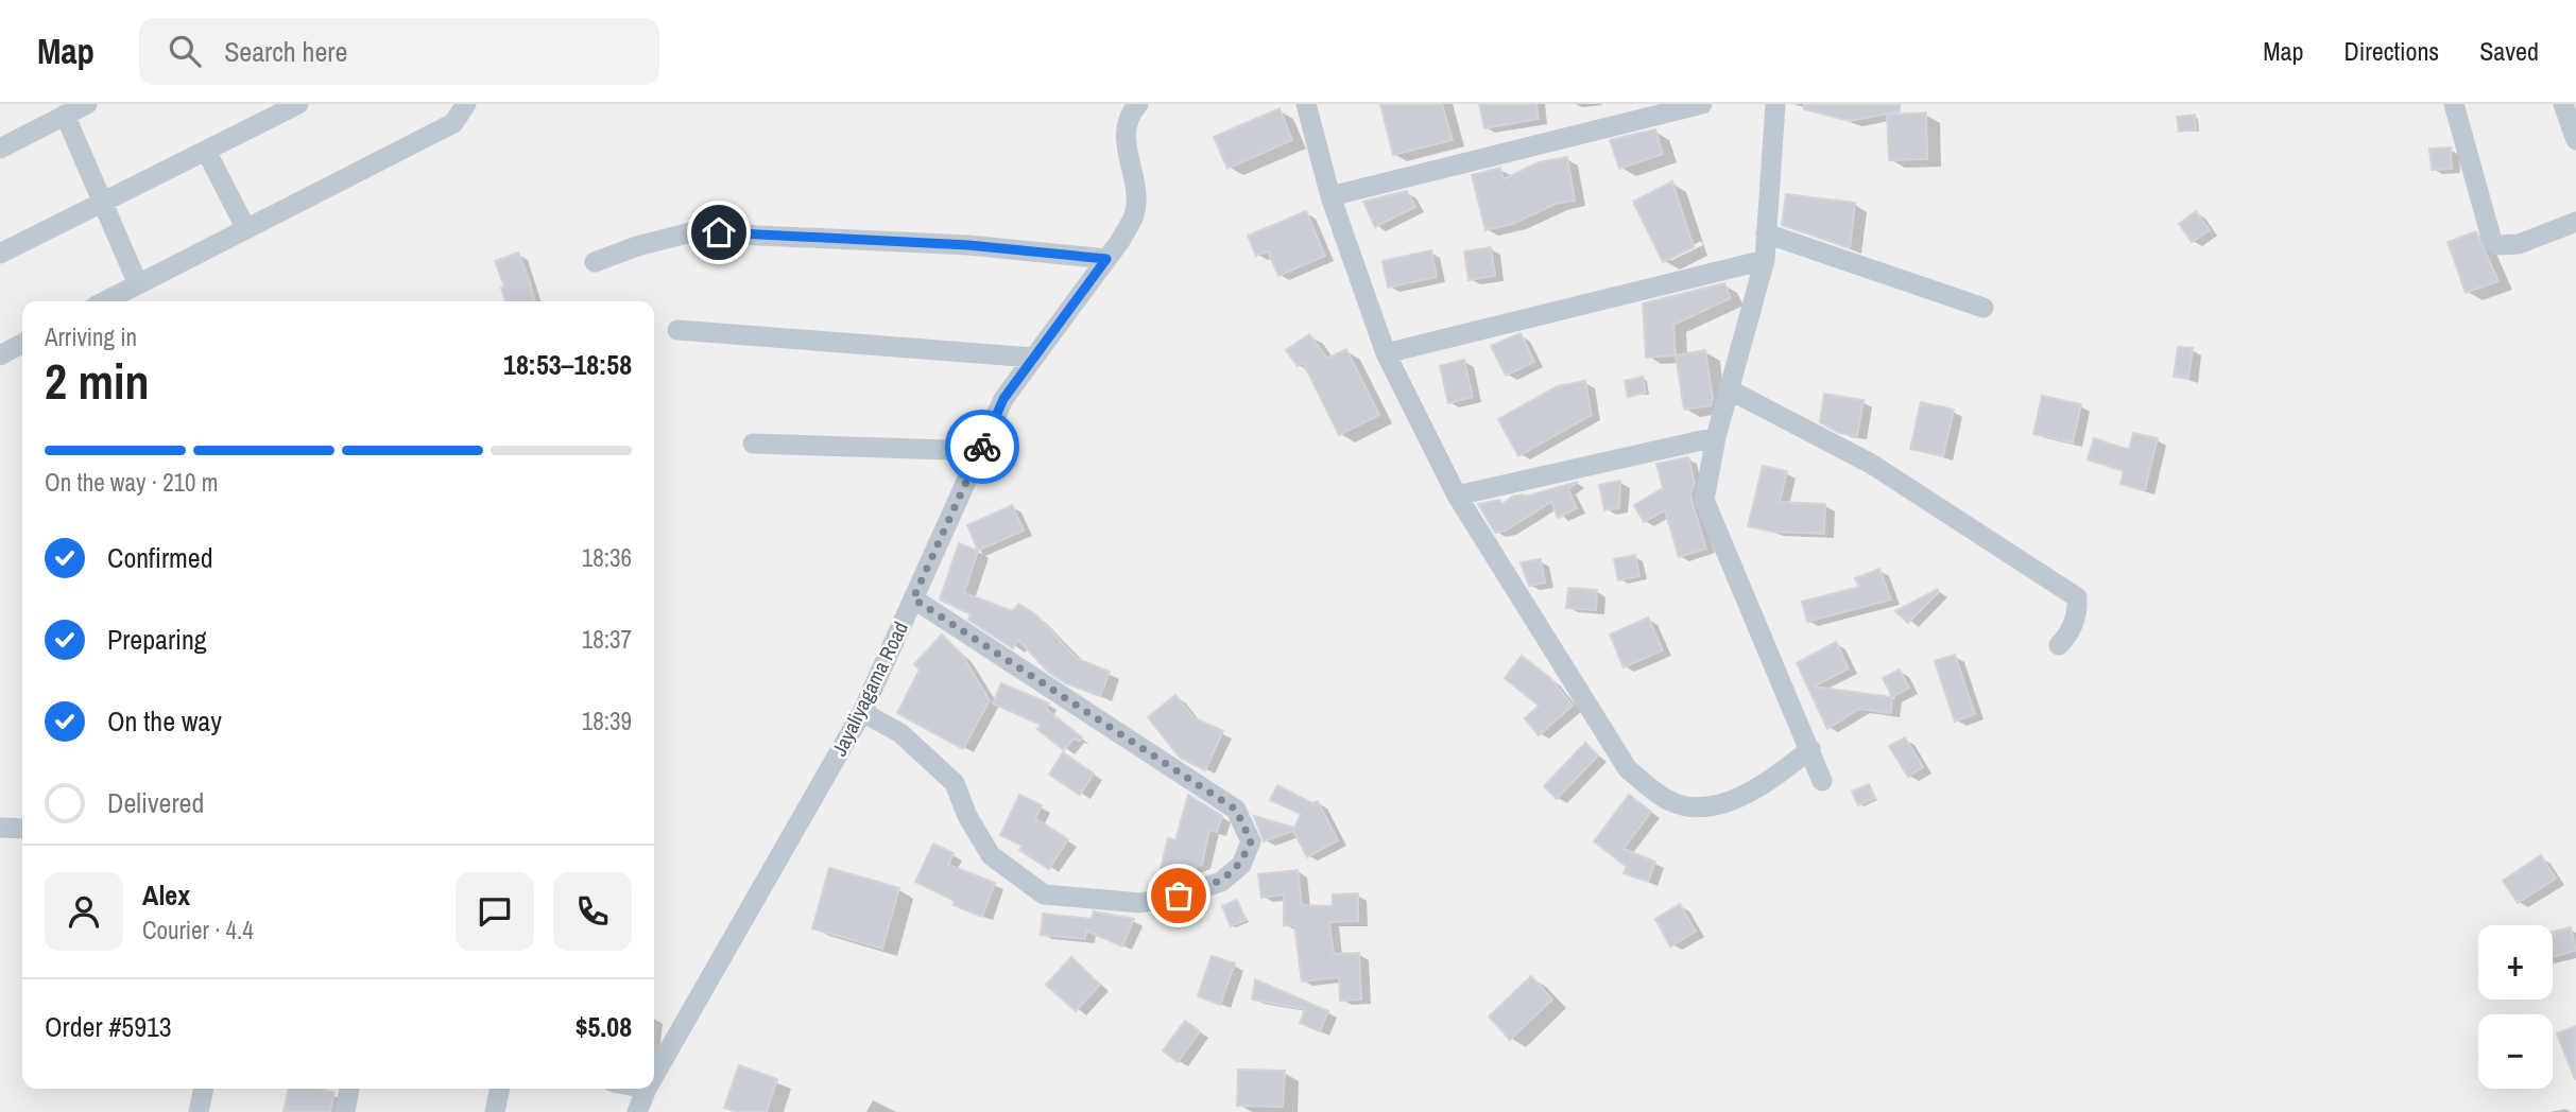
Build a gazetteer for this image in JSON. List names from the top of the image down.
{
  "streets": {
    "street": ["Jayaliyagama Road"]
  },
  "page": {
    "header": "Map",
    "search": "Search here",
    "nav": ["Map", "Directions", "Saved"],
    "heading": ["2 min", "Arriving in", "18:53–18:58"],
    "panel": [
      "Alex",
      "Courier · 4.4",
      "Order #5913",
      "$5.08"
    ],
    "bar": "On the way · 210 m",
    "list": [
      ["Confirmed", "18:36"],
      ["Preparing", "18:37"],
      ["On the way", "18:39"],
      "Delivered"
    ],
    "map_buttons": ["+", "−"]
  }
}
